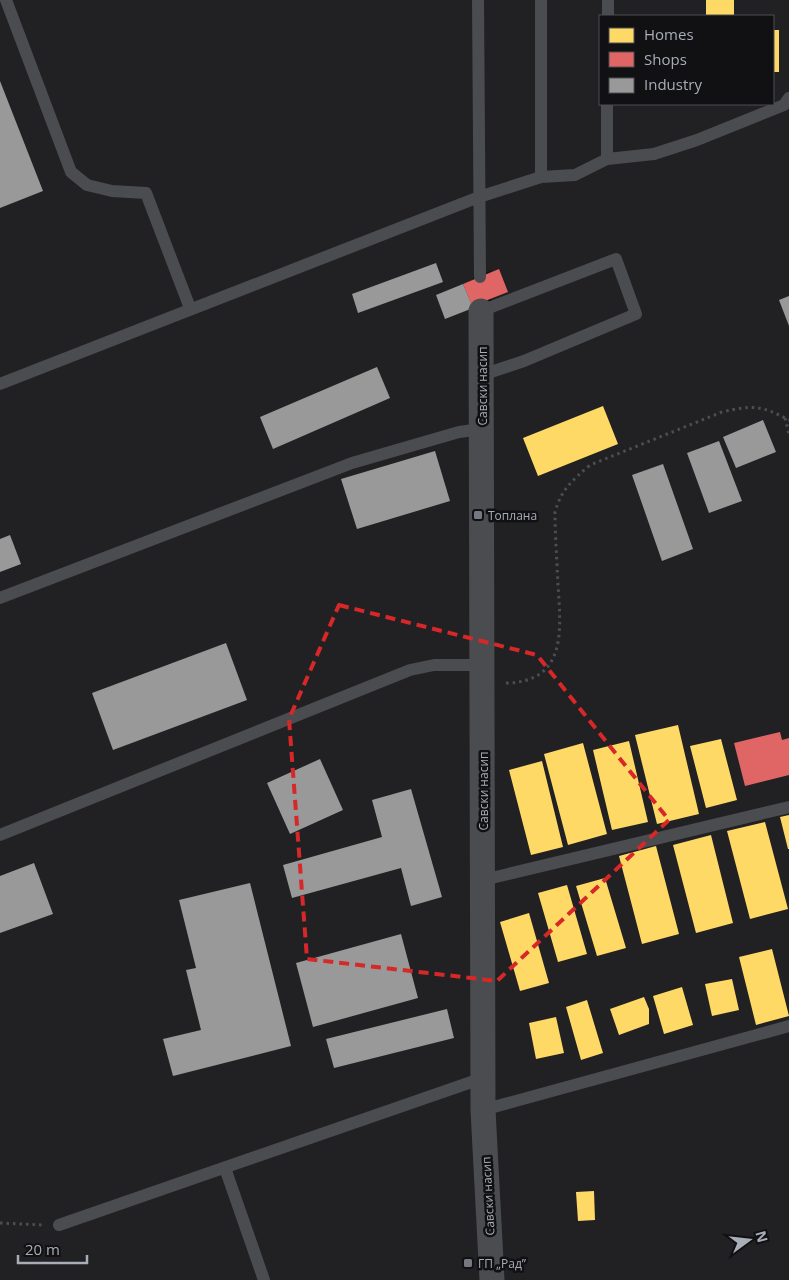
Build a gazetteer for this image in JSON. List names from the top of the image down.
{
  "streets": {
    "street": ["Савски насип"]
  },
  "places": {
    "transit": ["Топлана", "ГП „Рад”"]
  },
  "legend": ["Homes", "Shops", "Industry"],
  "scale_bar": "20 m",
  "north": "right"
}
